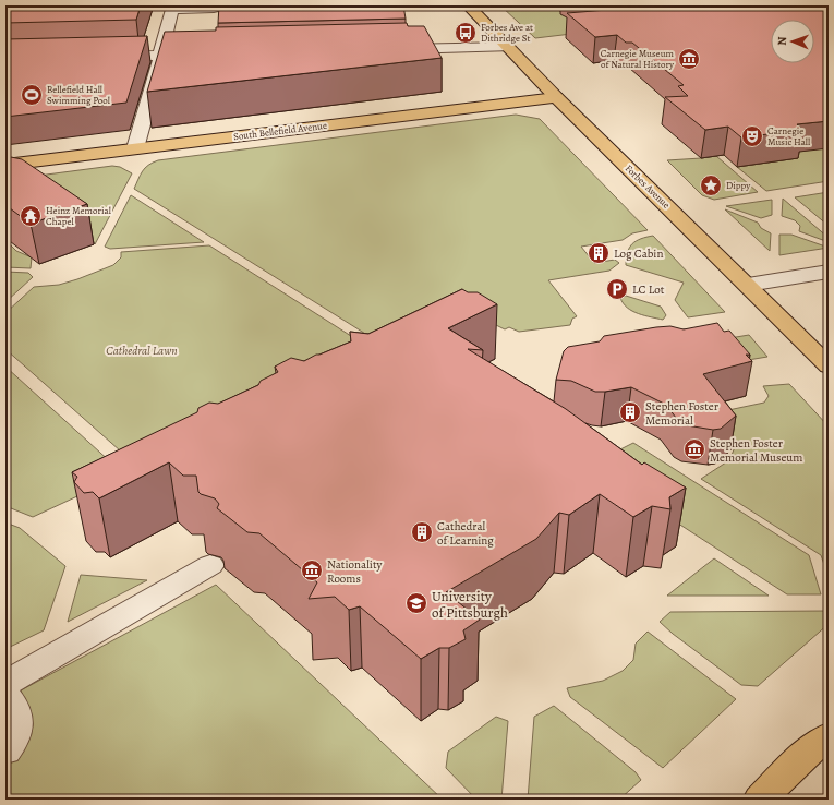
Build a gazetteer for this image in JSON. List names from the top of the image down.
{
  "streets": {
    "main road": ["South Bellefield Avenue", "Forbes Avenue"]
  },
  "crossings": [
    ["South Bellefield Avenue", "Forbes Avenue"]
  ],
  "parks": ["Cathedral Lawn"],
  "places": {
    "bus stop": ["Forbes Ave at Dithridge St"],
    "museum": ["Carnegie Museum of Natural History", "Stephen Foster Memorial Museum", "Nationality Rooms"],
    "sports": ["Bellefield Hall Swimming Pool"],
    "theatre": ["Carnegie Music Hall"],
    "place": ["Dippy"],
    "temple": ["Heinz Memorial Chapel"],
    "building": ["Log Cabin", "Stephen Foster Memorial", "Cathedral of Learning"],
    "parking": ["LC Lot"],
    "school or university": ["University of Pittsburgh"]
  },
  "north": "left"
}
